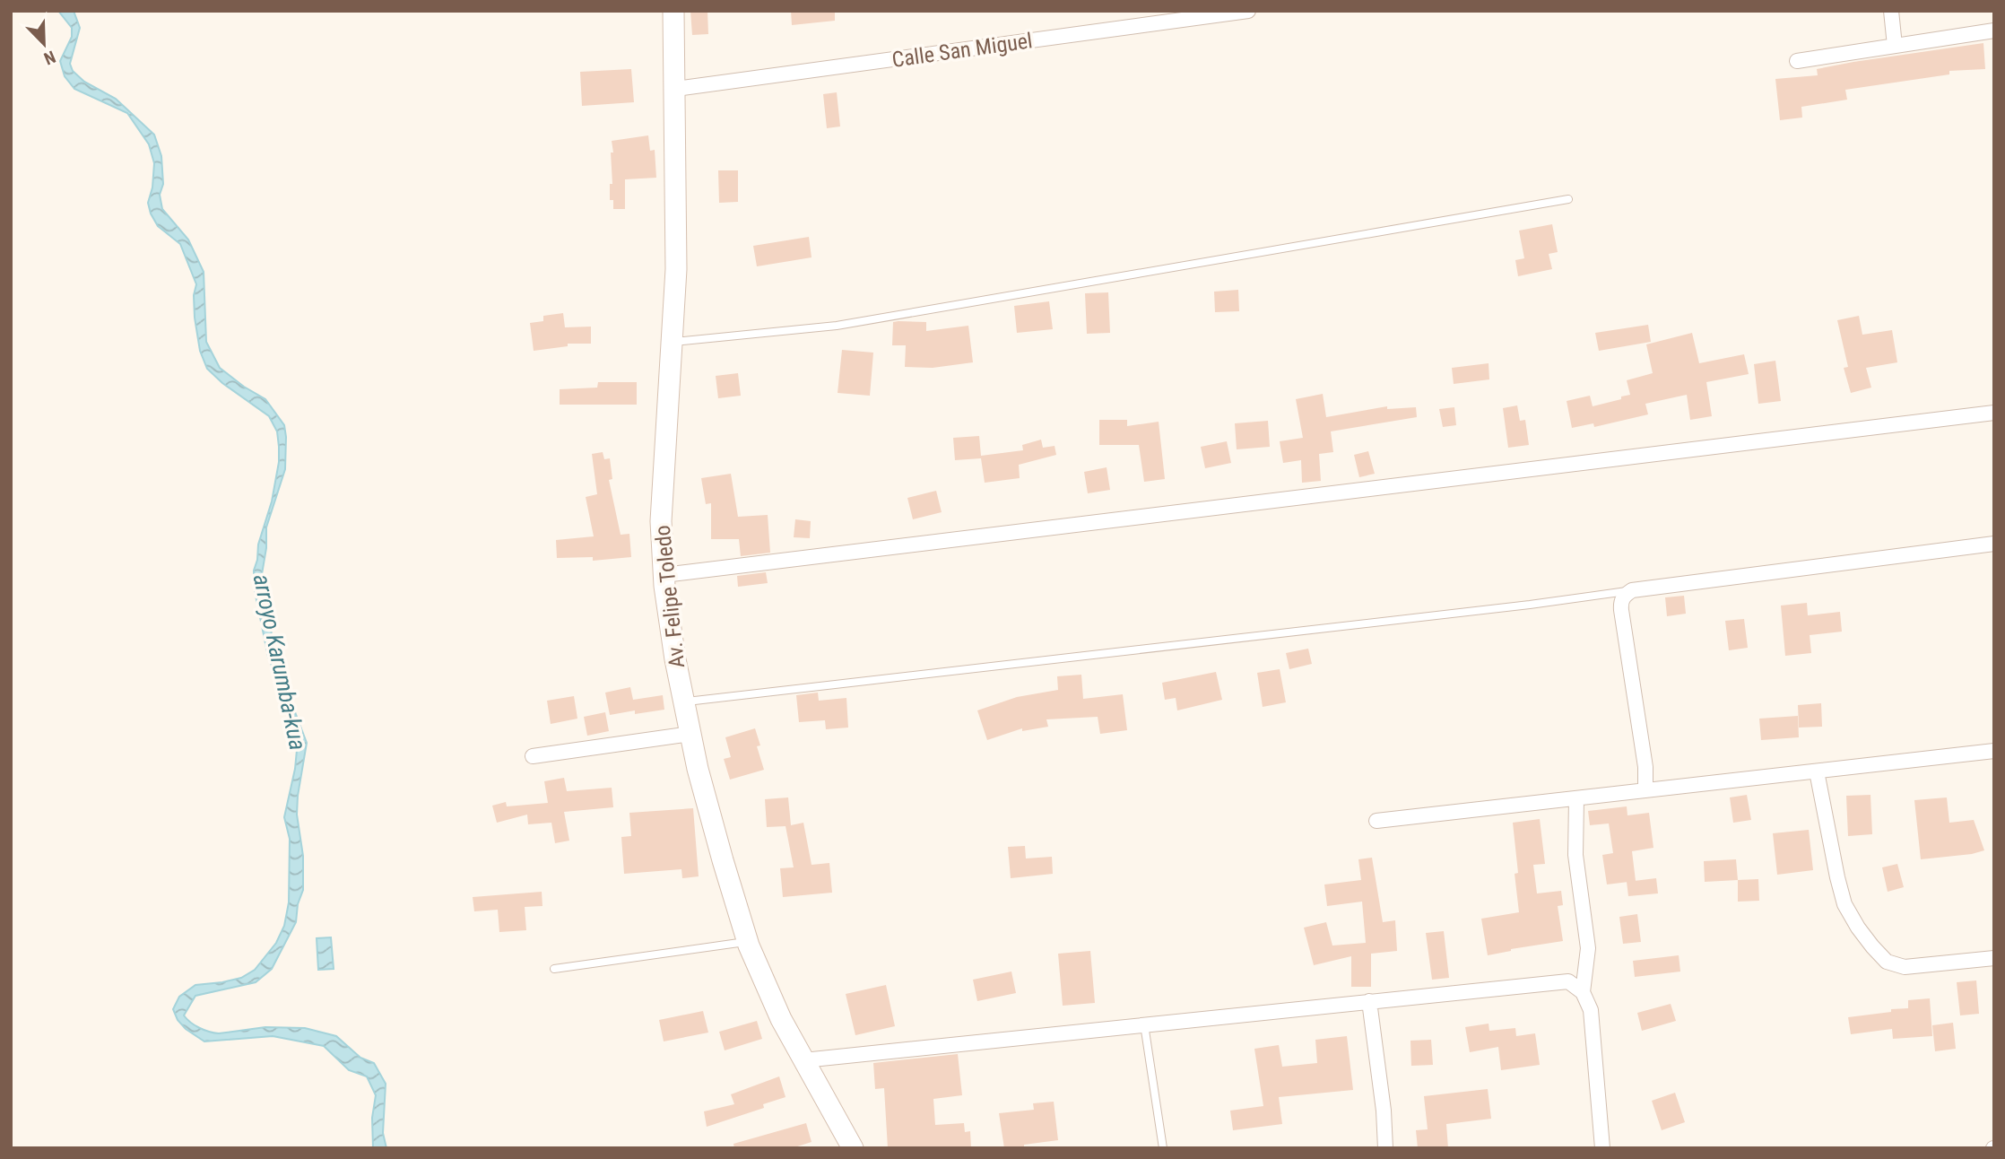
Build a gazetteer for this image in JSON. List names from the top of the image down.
{
  "streets": {
    "main road": ["Av. Felipe Toledo"],
    "street": ["Calle San Miguel"]
  },
  "crossings": [
    ["Calle San Miguel", "Av. Felipe Toledo"]
  ],
  "water": ["arroyo Karumba-kua"],
  "north": "bottom right"
}
